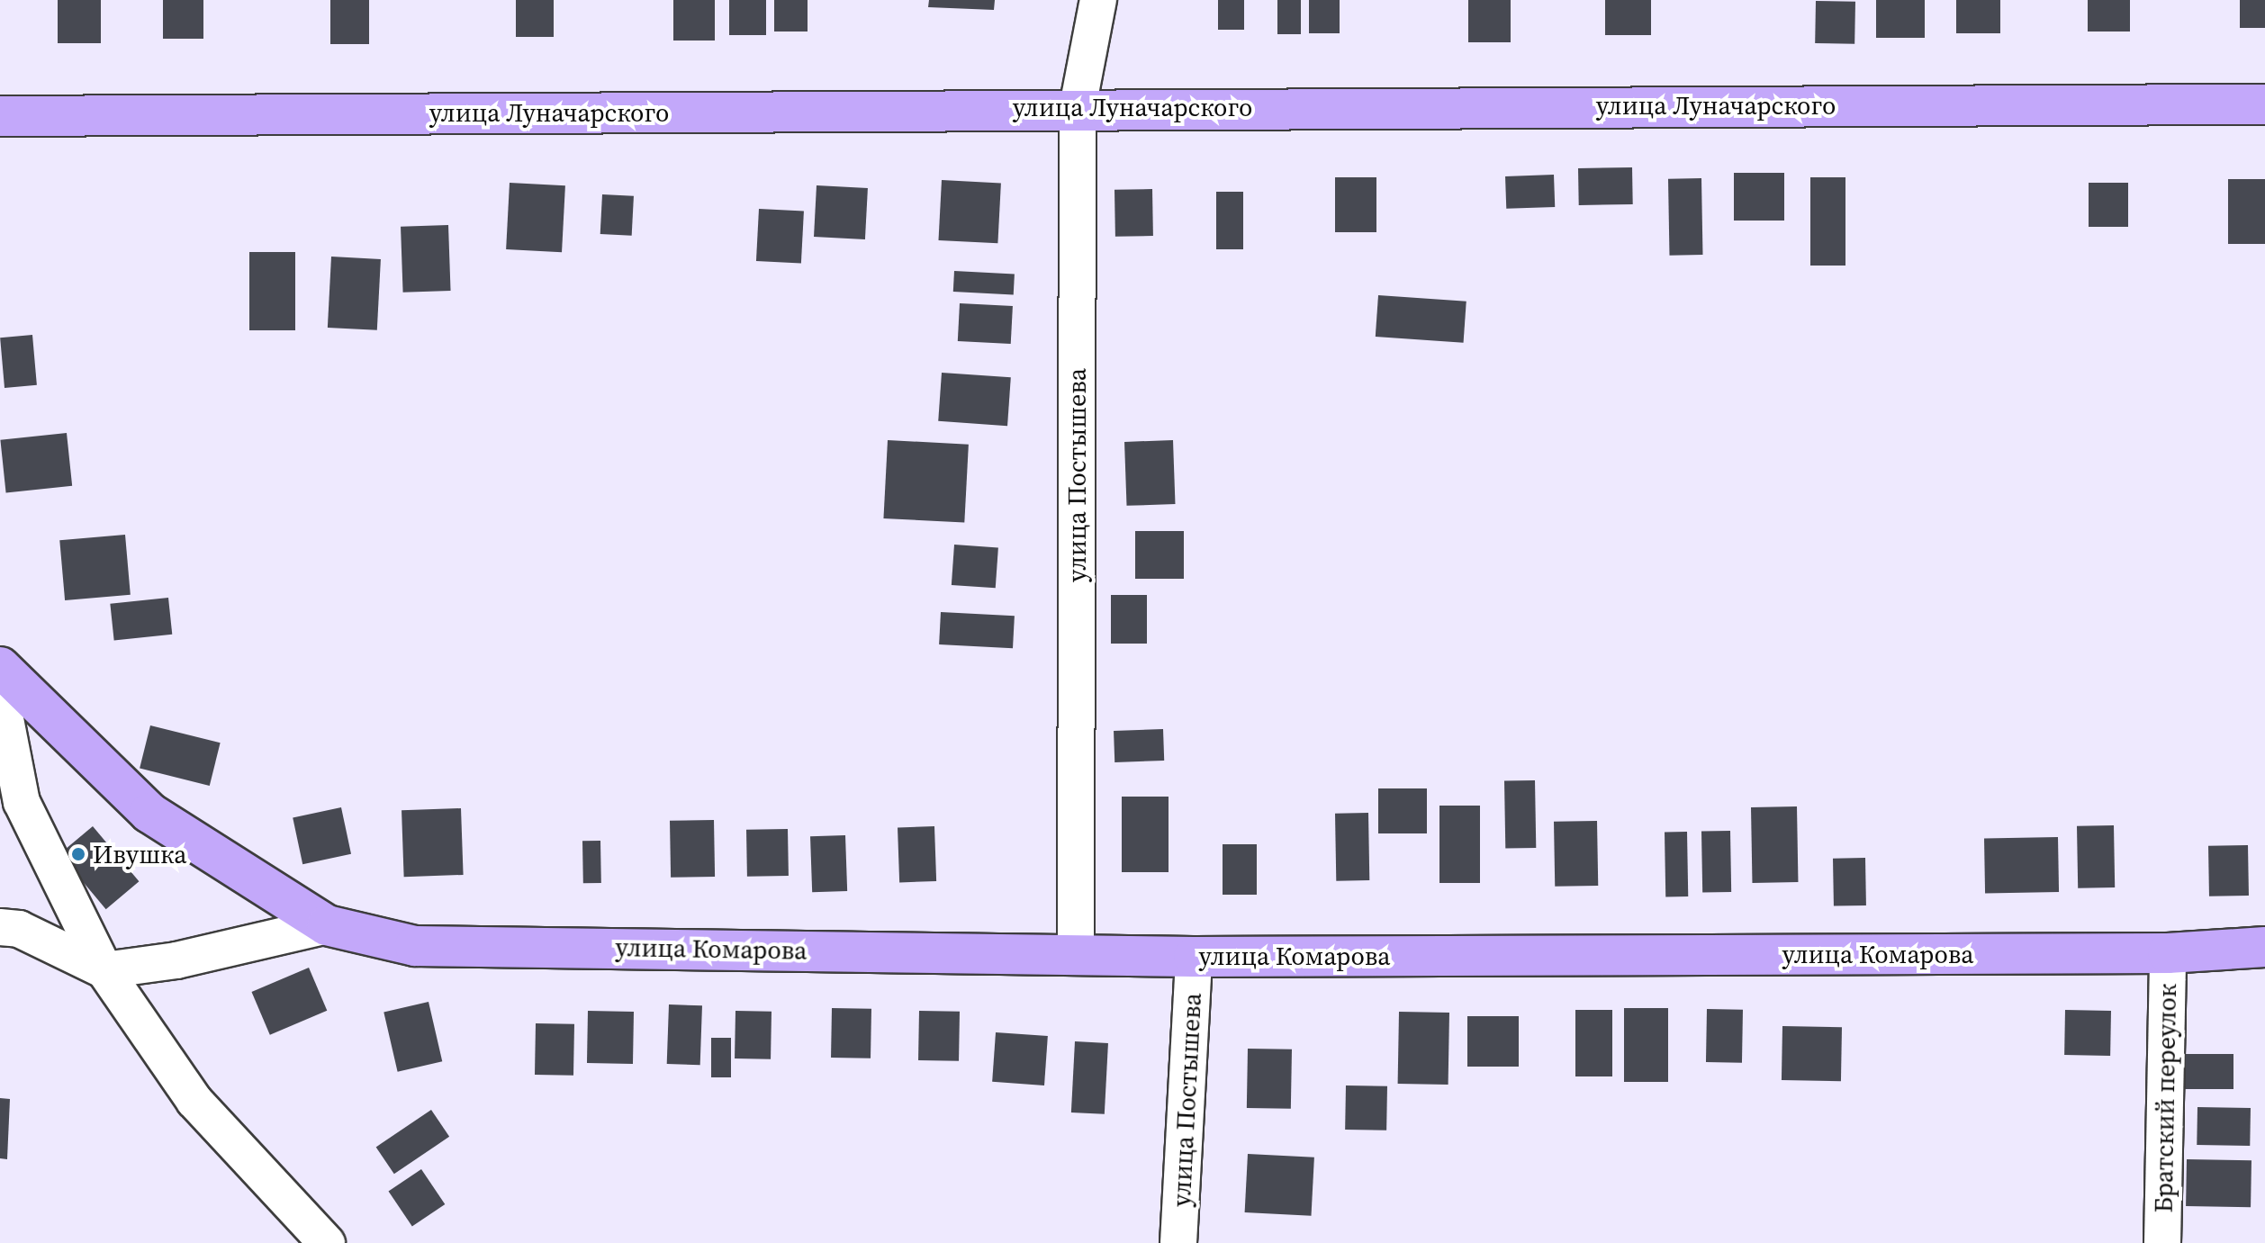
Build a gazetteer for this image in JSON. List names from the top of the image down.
{
  "streets": {
    "street": [
      "улица Луначарского",
      "улица Постышева",
      "улица Комарова",
      "Братский переулок"
    ]
  },
  "crossings": [
    ["улица Луначарского", "улица Постышева"],
    ["улица Постышева", "улица Комарова"],
    ["улица Комарова", "Братский переулок"]
  ],
  "places": ["Ивушка"]
}
